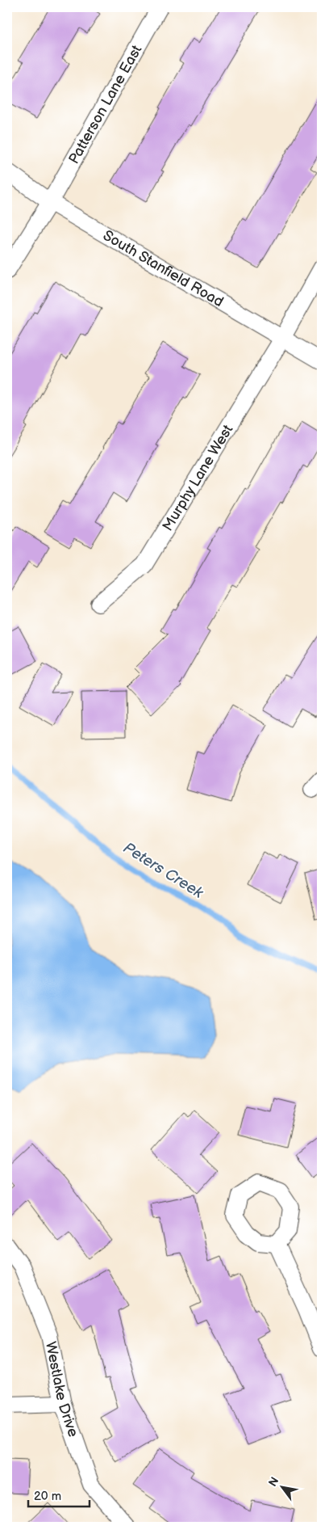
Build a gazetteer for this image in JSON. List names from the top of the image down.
{
  "streets": {
    "street": [
      "Patterson Lane East",
      "South Stanfield Road",
      "Murphy Lane West",
      "Westlake Drive"
    ]
  },
  "crossings": [
    ["Patterson Lane East", "South Stanfield Road"],
    ["South Stanfield Road", "Murphy Lane West"]
  ],
  "water": ["Peters Creek"],
  "scale_bar": "20 m",
  "north": "top left"
}
